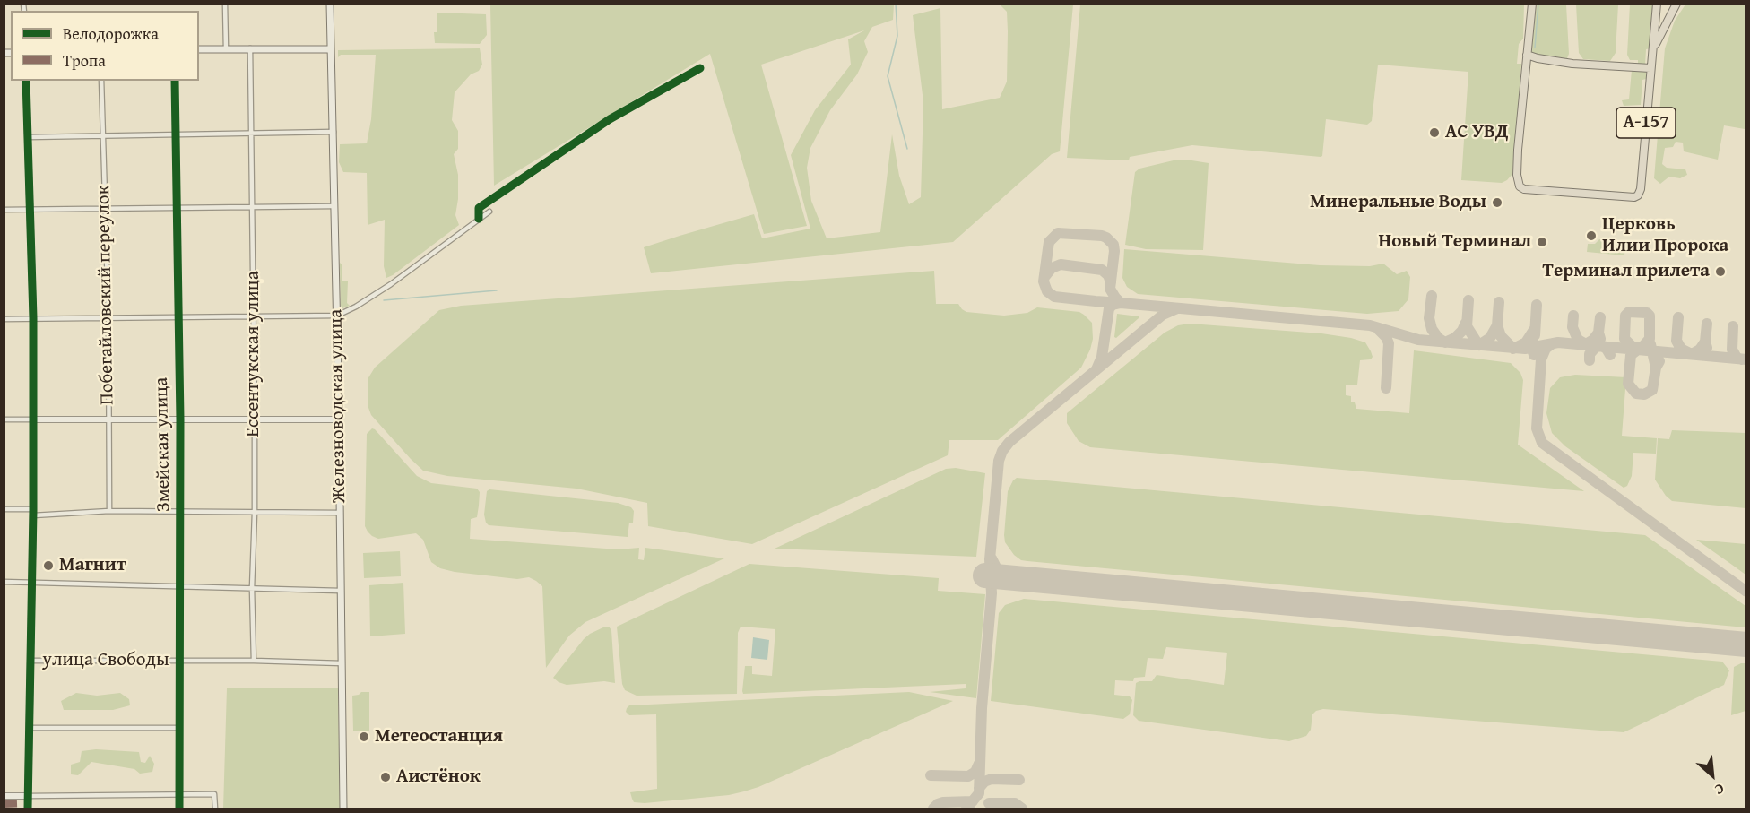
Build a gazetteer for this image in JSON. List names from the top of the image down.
{
  "streets": {
    "main road": ["А-157", "Железноводская улица"],
    "street": [
      "Побегайловский переулок",
      "Ессентукская улица",
      "Змейская улица",
      "улица Свободы"
    ]
  },
  "crossings": [
    ["Ессентукская улица", "улица Свободы"],
    ["Железноводская улица", "улица Свободы"],
    ["Змейская улица", "улица Свободы"]
  ],
  "places": [
    "АС УВД",
    "Минеральные Воды",
    "Церковь Илии Пророка",
    "Новый Терминал",
    "Терминал прилета",
    "Магнит",
    "Метеостанция",
    "Аистёнок"
  ],
  "legend": ["Велодорожка", "Тропа"],
  "north": "bottom right"
}
